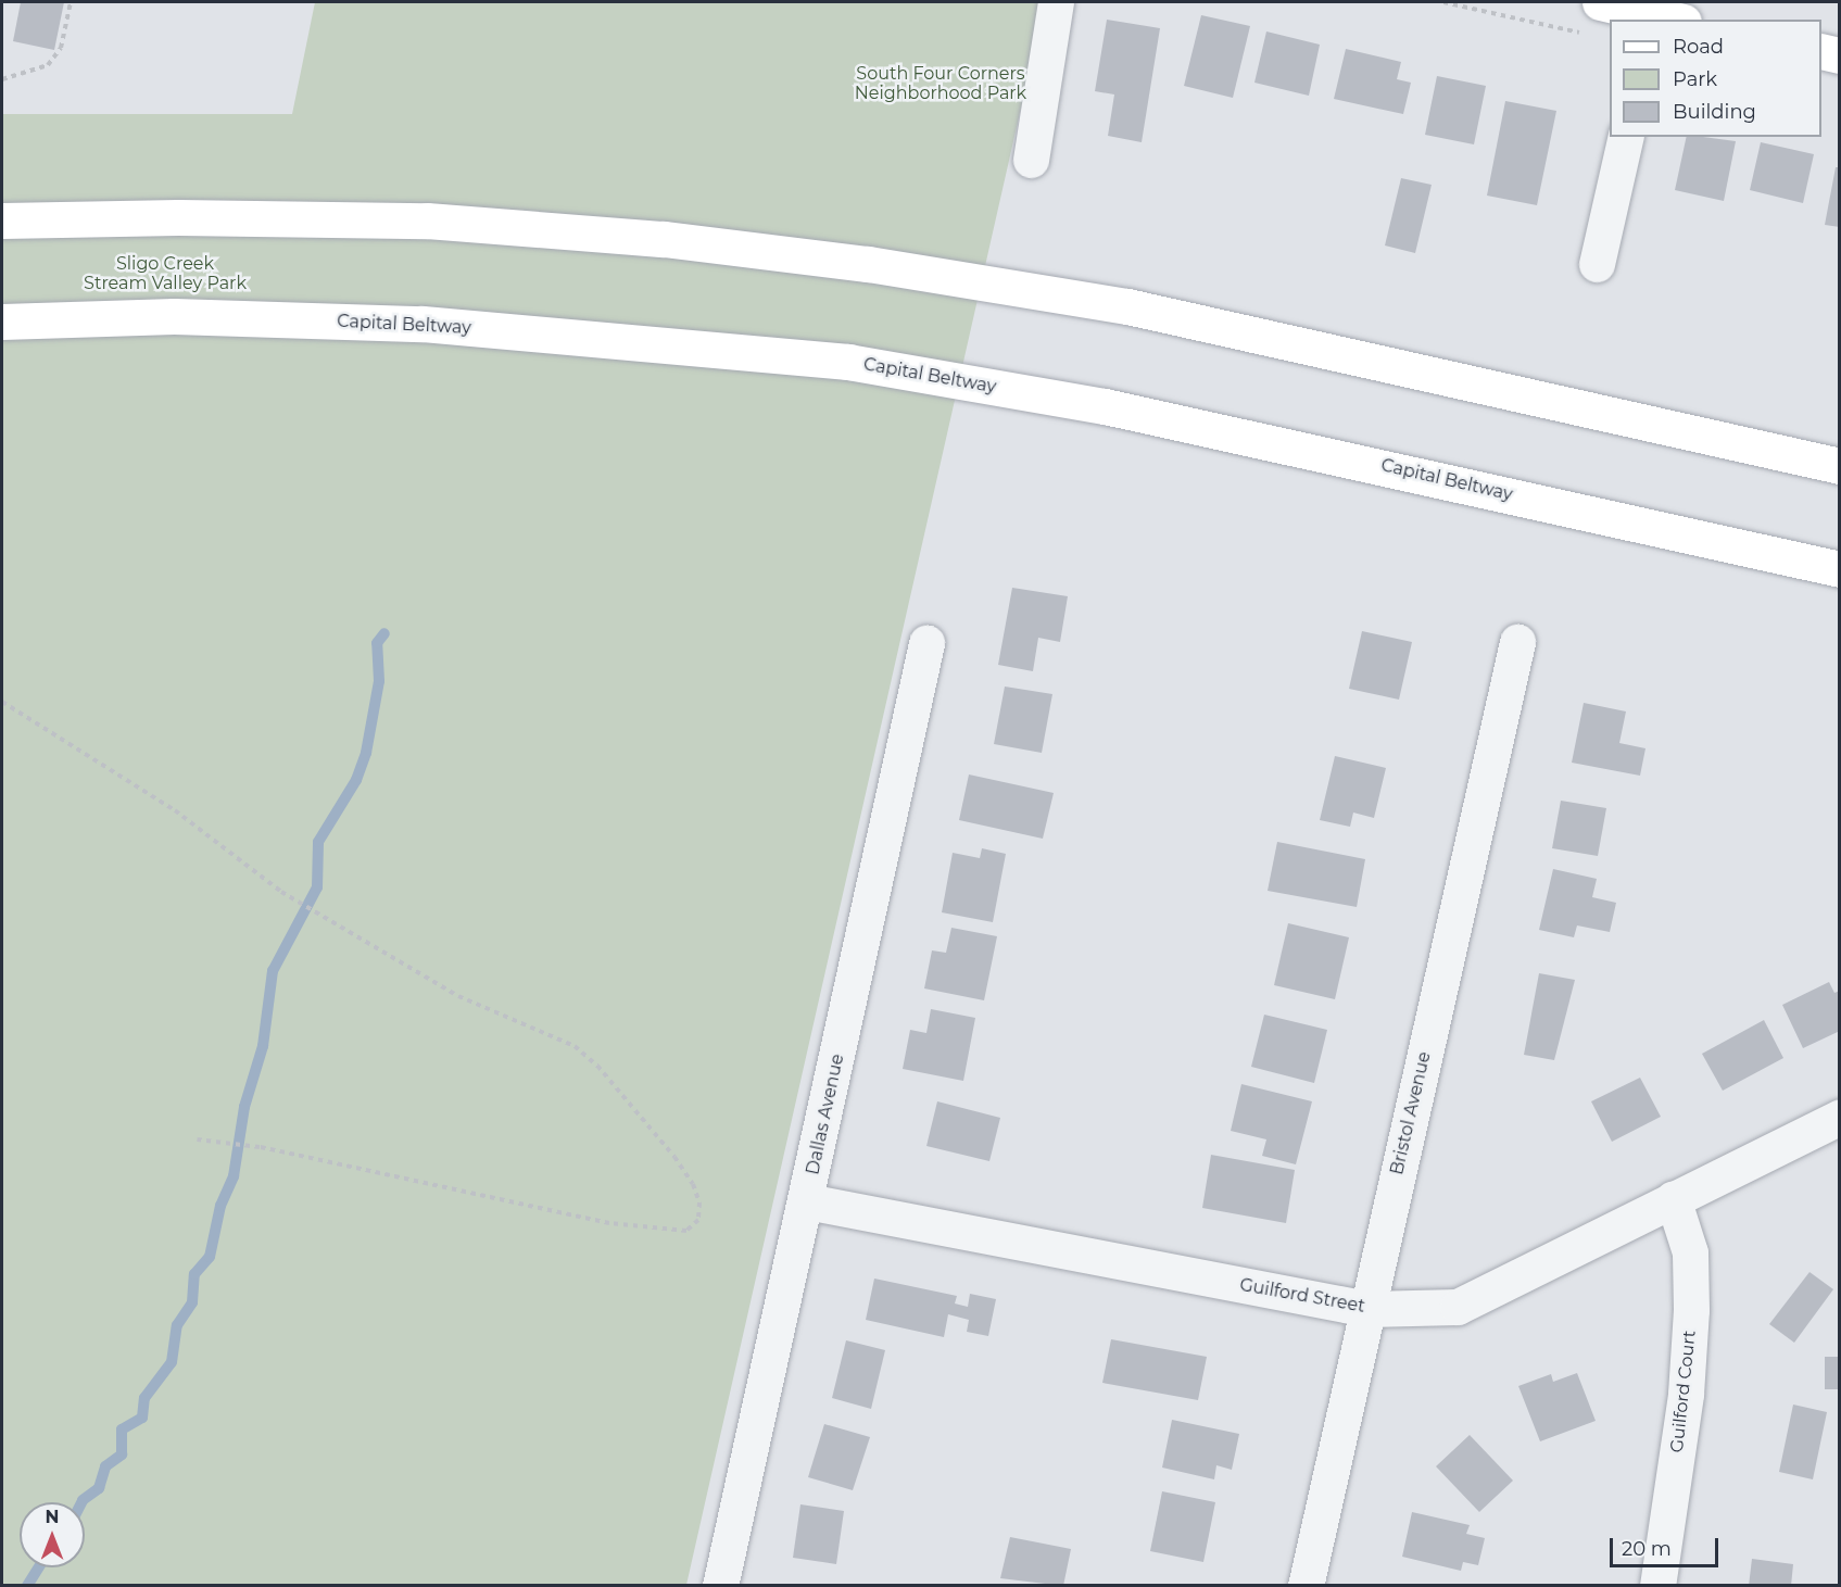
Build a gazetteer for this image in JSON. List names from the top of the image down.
{
  "streets": {
    "main road": ["Capital Beltway"],
    "street": [
      "Bristol Avenue",
      "Dallas Avenue",
      "Guilford Street",
      "Guilford Court"
    ]
  },
  "crossings": [
    ["Bristol Avenue", "Guilford Street"],
    ["Dallas Avenue", "Guilford Street"],
    ["Guilford Street", "Guilford Court"]
  ],
  "parks": ["South Four Corners Neighborhood Park", "Sligo Creek Stream Valley Park"],
  "legend": ["Road", "Park", "Building"],
  "scale_bar": "20 m",
  "north": "top"
}
